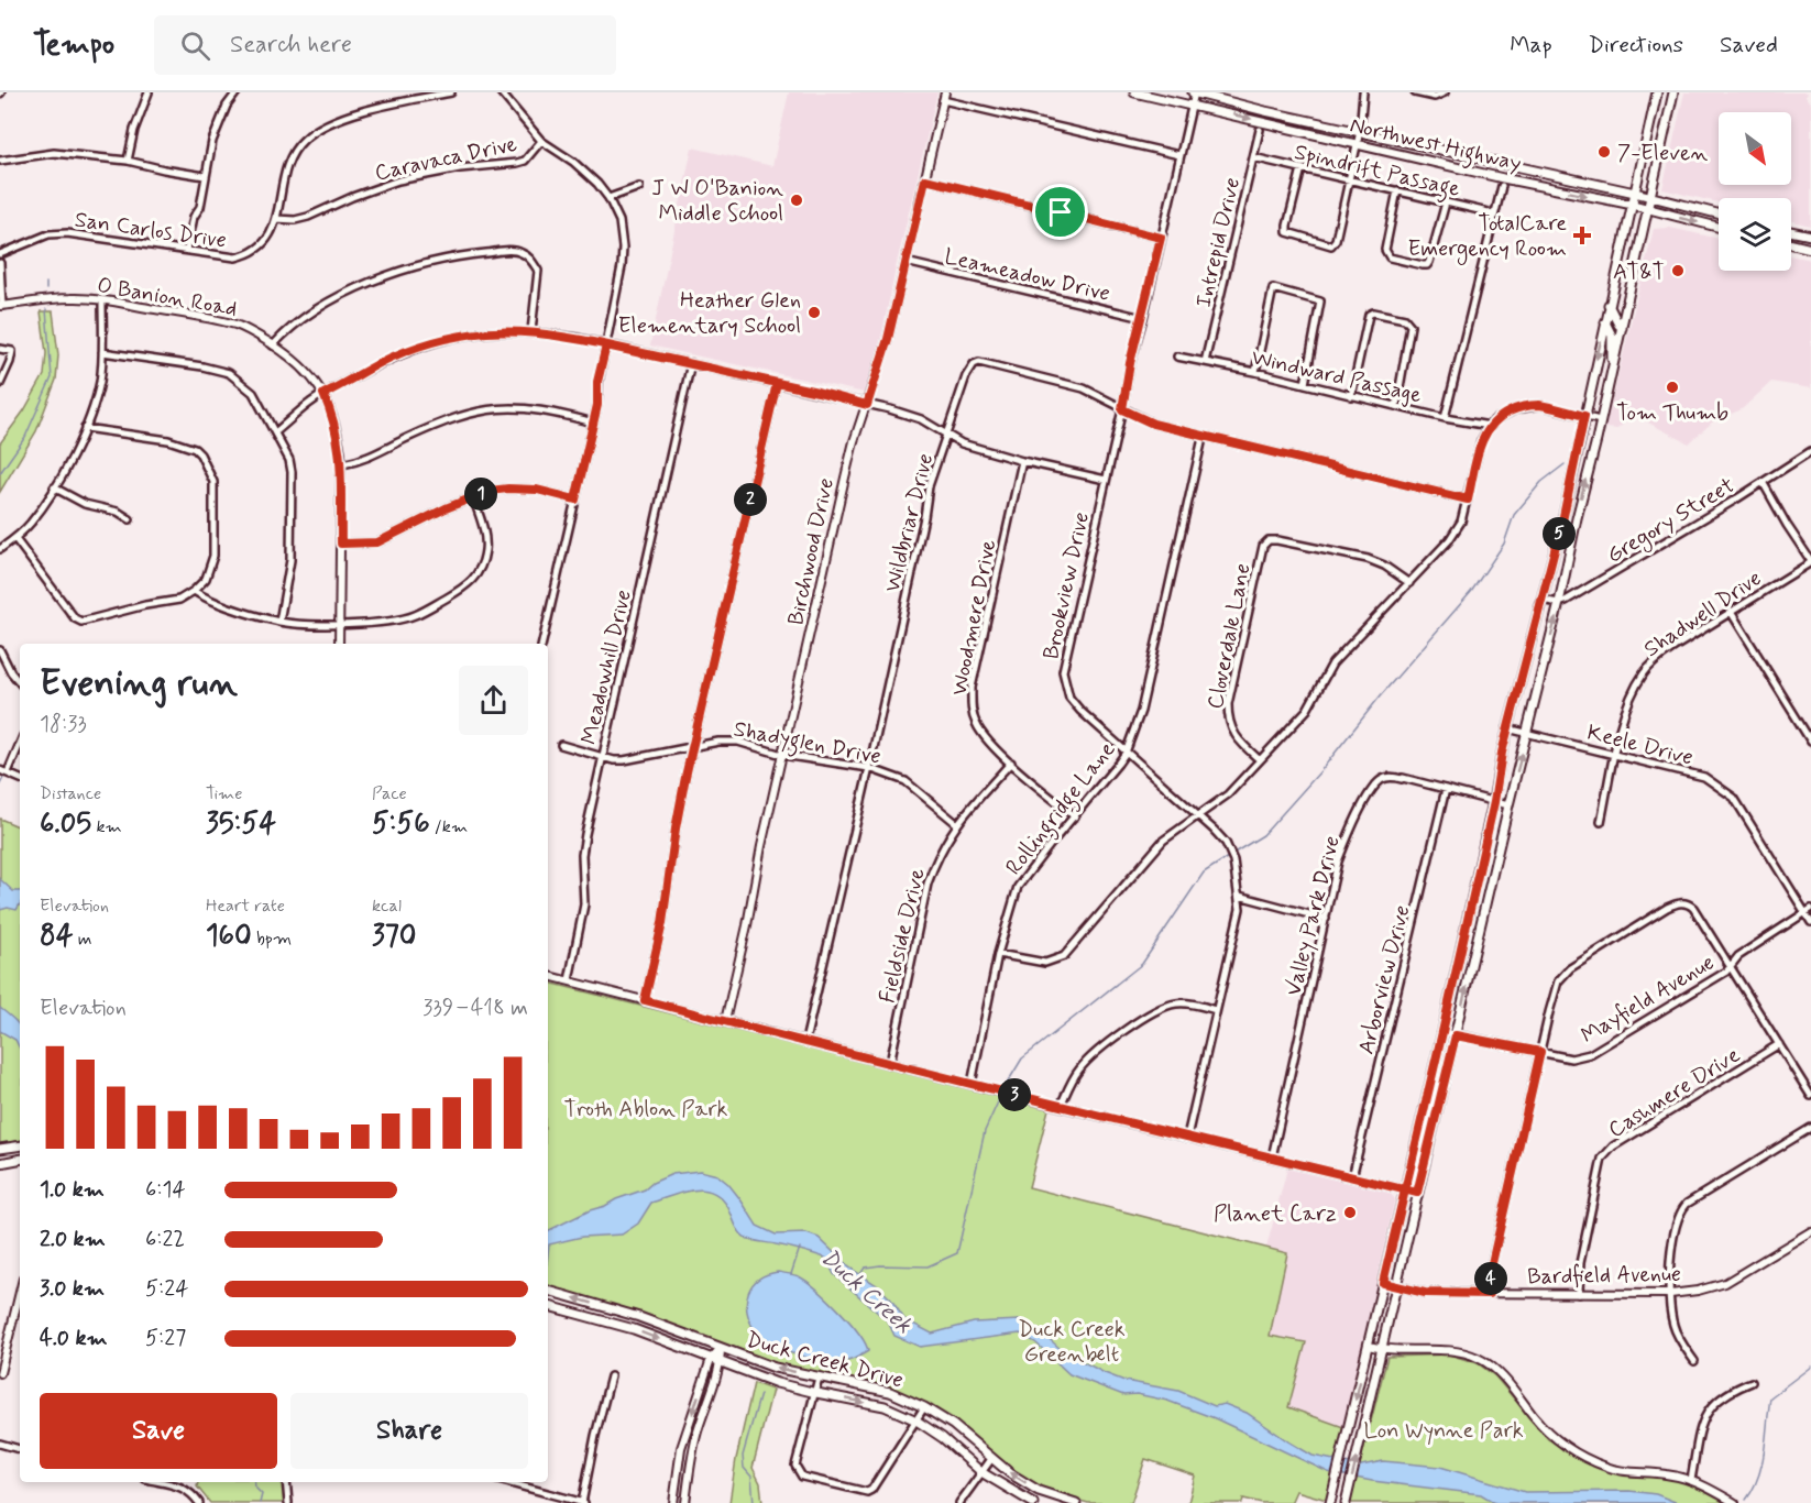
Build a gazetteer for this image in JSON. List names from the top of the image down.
{
  "streets": {
    "main road": ["Northwest Highway", "Duck Creek Drive"],
    "street": [
      "Caravaca Drive",
      "Spindrift Passage",
      "San Carlos Drive",
      "Intrepid Drive",
      "Leameadow Drive",
      "O Banion Road",
      "Windward Passage",
      "Gregory Street",
      "Wildbriar Drive",
      "Birchwood Drive",
      "Brookview Drive",
      "Shadwell Drive",
      "Woodmere Drive",
      "Cloverdale Lane",
      "Meadowhill Drive",
      "Shadyglen Drive",
      "Keele Drive",
      "Rollingridge Lane",
      "Valley Park Drive",
      "Fieldside Drive",
      "Arborview Drive",
      "Mayfield Avenue",
      "Cashmere Drive",
      "Bardfield Avenue"
    ]
  },
  "crossings": [
    ["Northwest Highway", "Brookview Drive"],
    ["Caravaca Drive", "San Carlos Drive"],
    ["Spindrift Passage", "Intrepid Drive"],
    ["Intrepid Drive", "Windward Passage"],
    ["Leameadow Drive", "Birchwood Drive"],
    ["Leameadow Drive", "Brookview Drive"],
    ["Wildbriar Drive", "Brookview Drive"],
    ["Wildbriar Drive", "Shadyglen Drive"],
    ["Wildbriar Drive", "Rollingridge Lane"],
    ["Birchwood Drive", "Shadyglen Drive"],
    ["Brookview Drive", "Rollingridge Lane"],
    ["Shadwell Drive", "Keele Drive"],
    ["Woodmere Drive", "Rollingridge Lane"],
    ["Woodmere Drive", "Fieldside Drive"],
    ["Meadowhill Drive", "Shadyglen Drive"],
    ["Shadyglen Drive", "Fieldside Drive"],
    ["Keele Drive", "Mayfield Avenue"],
    ["Valley Park Drive", "Arborview Drive"],
    ["Cashmere Drive", "Bardfield Avenue"]
  ],
  "water": ["Duck Creek"],
  "parks": ["Troth Ablon Park", "Duck Creek Greenbelt", "Lon Wynne Park"],
  "places": {
    "other": [
      "7-Eleven",
      "J W O'Banion Middle School",
      "AT&T",
      "Heather Glen Elementary School",
      "Tom Thumb",
      "Planet Carz"
    ],
    "health": ["TotalCare Emergency Room"]
  },
  "north": "bottom right",
  "page": {
    "header": "Tempo",
    "search": "Search here",
    "nav": ["Map", "Directions", "Saved"],
    "pins": [
      "1",
      "2",
      "5",
      "3",
      "4"
    ],
    "heading": ["Evening run", "18:33"],
    "stats": [
      ["Distance", "6.05 km"],
      ["Time", "35:54"],
      ["Pace", "5:56 /km"],
      ["Elevation", "84 m"],
      ["Heart rate", "160 bpm"],
      ["kcal", "370"]
    ],
    "chart": ["Elevation", "339–418 m"],
    "list": [
      {
        "name": "1.0 km",
        "note": "6:14"
      },
      {
        "name": "2.0 km",
        "note": "6:22"
      },
      {
        "name": "3.0 km",
        "note": "5:24"
      },
      {
        "name": "4.0 km",
        "note": "5:27"
      }
    ],
    "buttons": ["Save", "Share"]
  }
}
